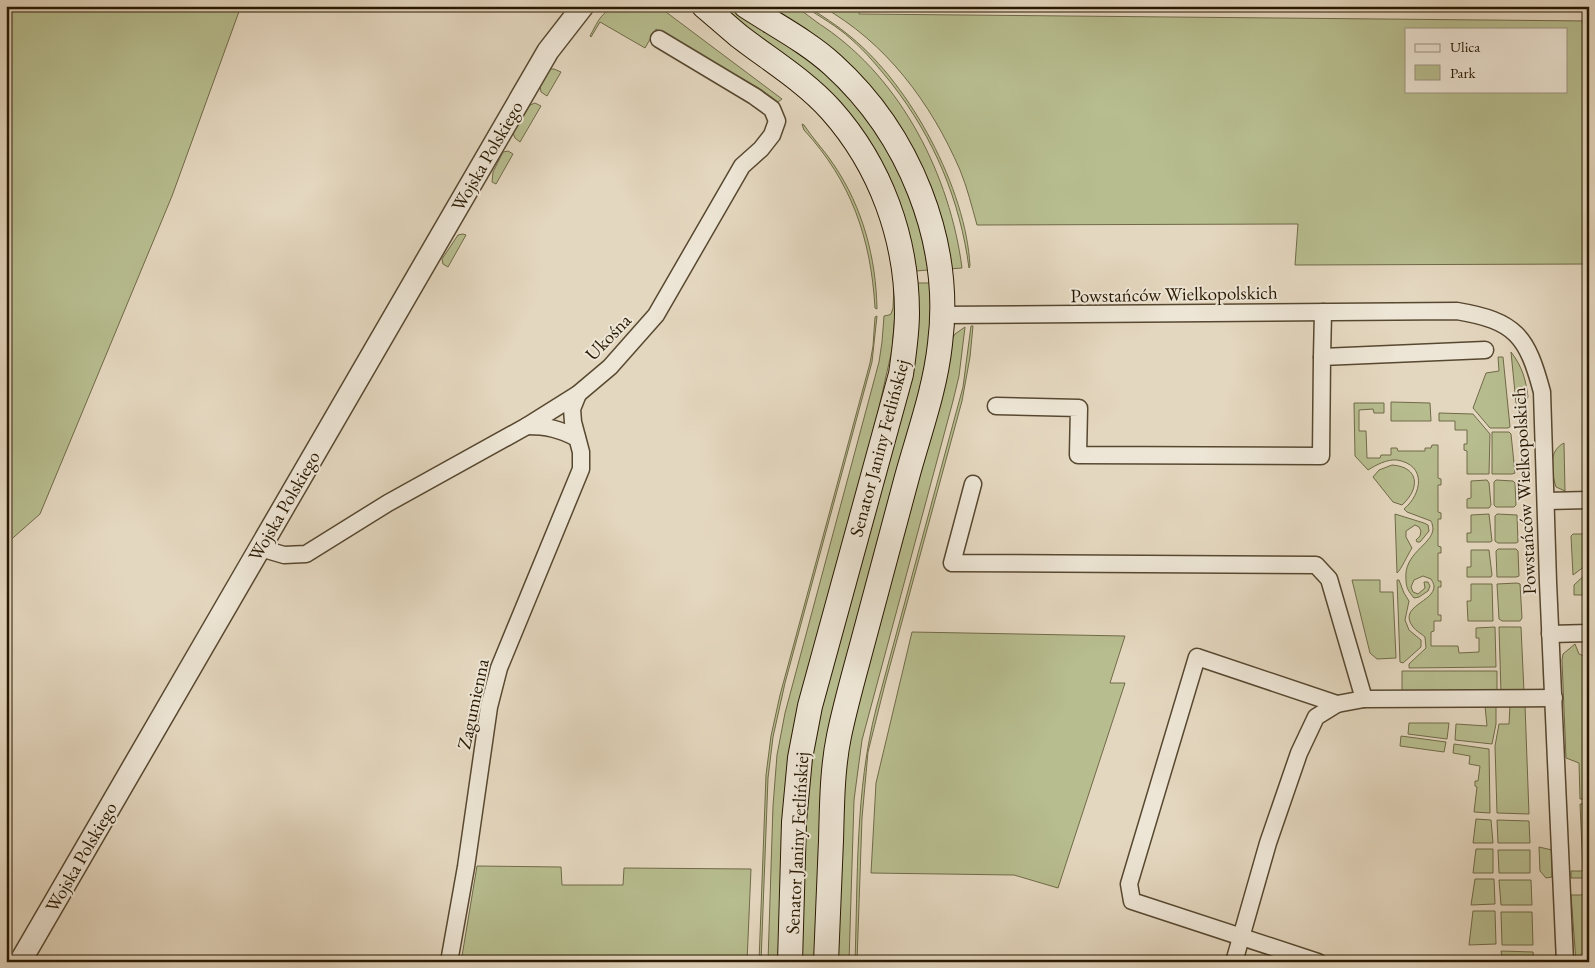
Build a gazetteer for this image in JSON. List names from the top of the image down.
{
  "streets": {
    "main road": ["Senator Janiny Fetlińskiej"],
    "street": [
      "Wojska Polskiego",
      "Powstańców Wielkopolskich",
      "Ukośna",
      "Zagumienna"
    ]
  },
  "crossings": [
    ["Wojska Polskiego", "Ukośna"],
    ["Powstańców Wielkopolskich", "Senator Janiny Fetlińskiej"],
    ["Ukośna", "Zagumienna"]
  ],
  "legend": ["Ulica", "Park"]
}
